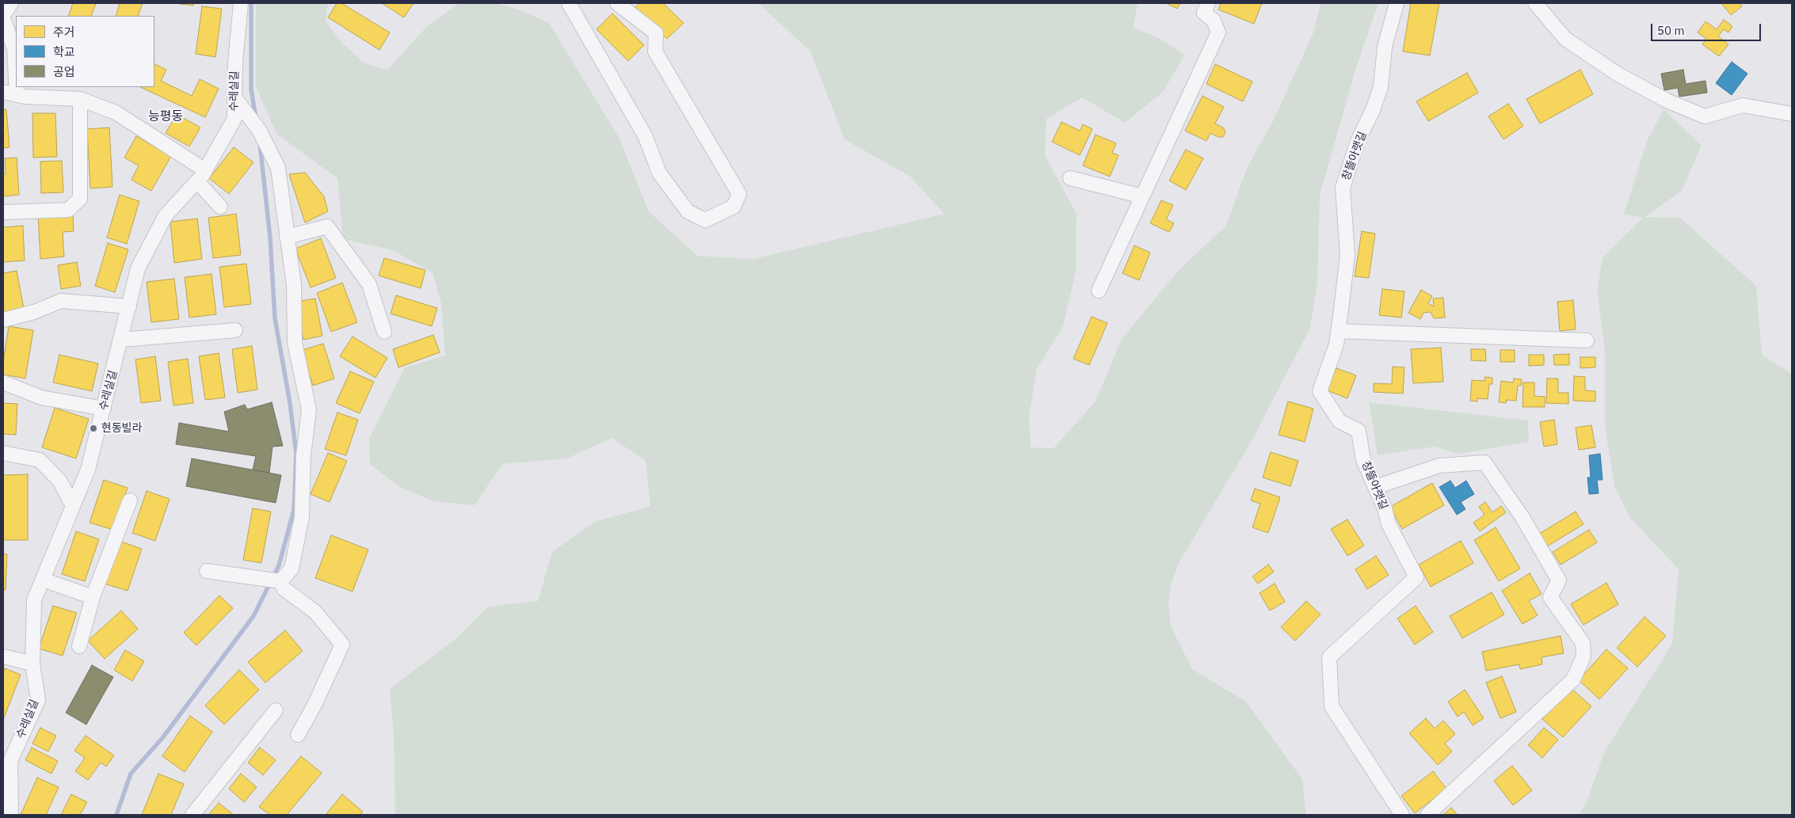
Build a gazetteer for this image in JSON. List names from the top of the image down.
{
  "streets": {
    "street": ["수레실길", "창뜰아랫길"]
  },
  "districts": ["능평동"],
  "places": ["현동빌라"],
  "legend": ["주거", "학교", "공업"],
  "scale_bar": "50 m"
}
